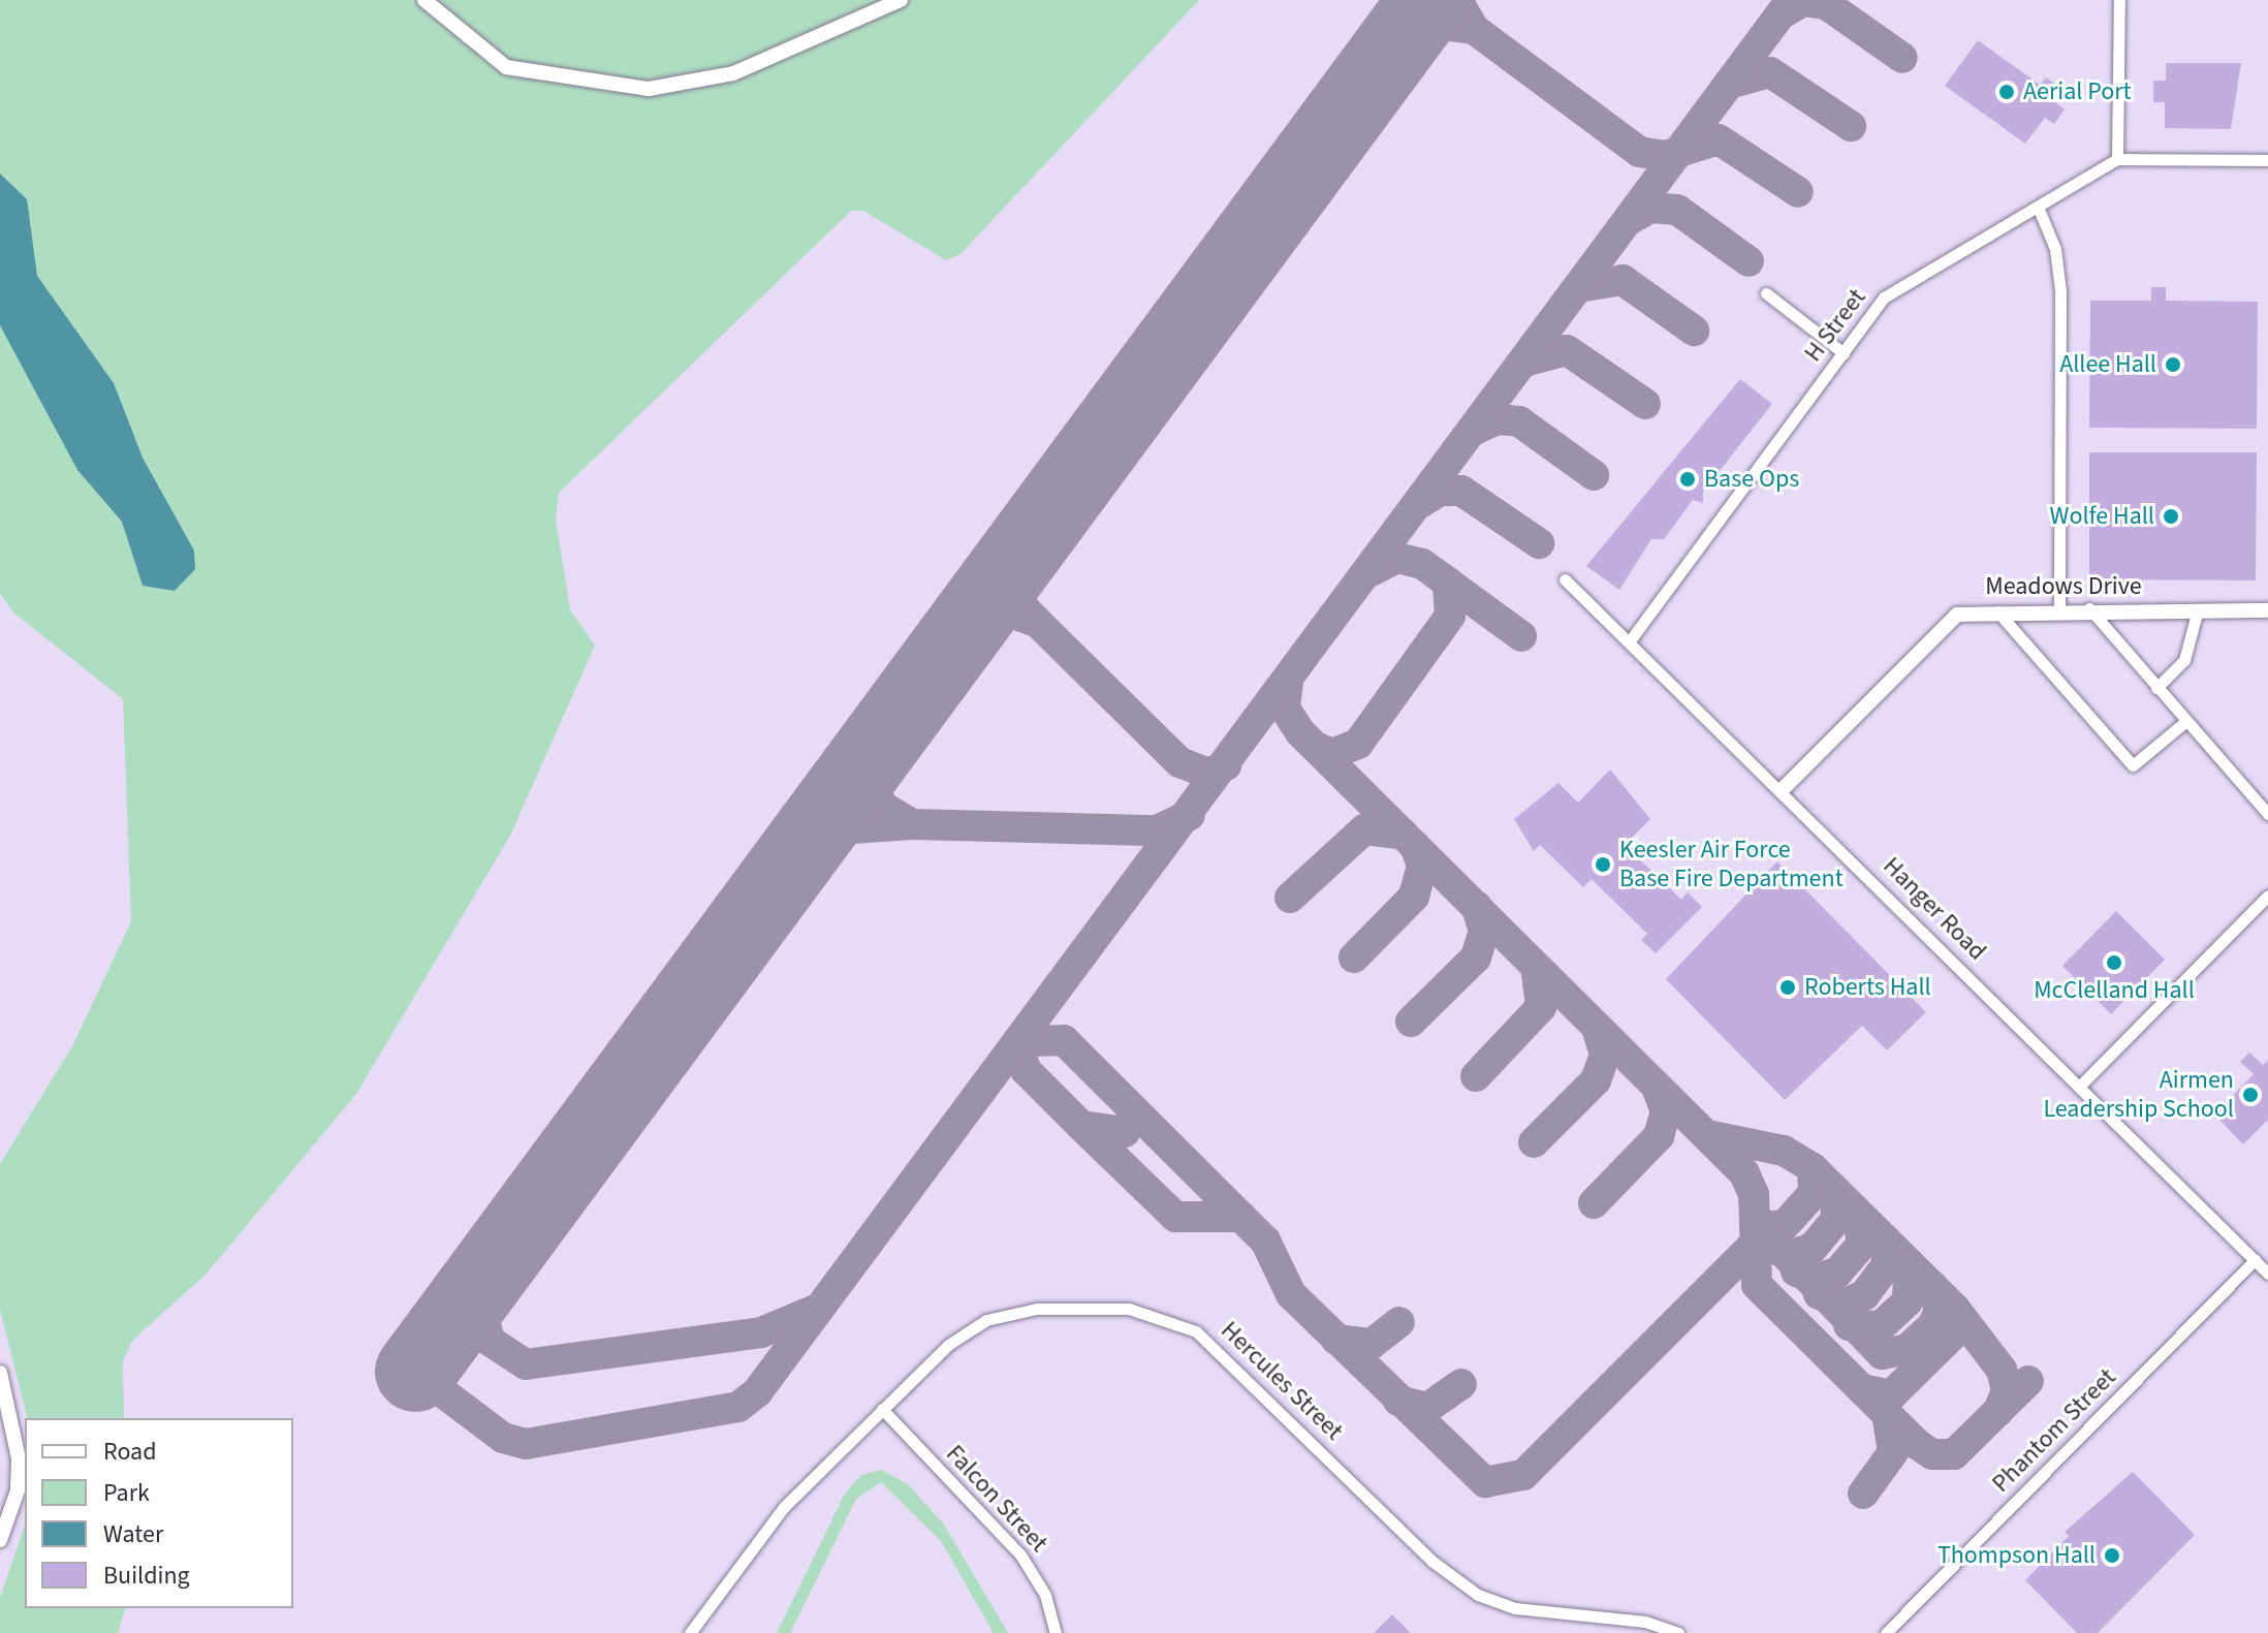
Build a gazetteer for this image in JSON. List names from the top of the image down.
{
  "streets": {
    "street": [
      "H Street",
      "Meadows Drive",
      "Hanger Road",
      "Hercules Street",
      "Phantom Street",
      "Falcon Street"
    ]
  },
  "crossings": [
    ["H Street", "Hanger Road"],
    ["Meadows Drive", "Hanger Road"],
    ["Hanger Road", "Phantom Street"],
    ["Hercules Street", "Falcon Street"]
  ],
  "places": [
    "Aerial Port",
    "Allee Hall",
    "Base Ops",
    "Wolfe Hall",
    "Keesler Air Force Base Fire Department",
    "McClelland Hall",
    "Roberts Hall",
    "Airmen Leadership School",
    "Thompson Hall"
  ],
  "legend": [
    "Road",
    "Park",
    "Water",
    "Building"
  ]
}
